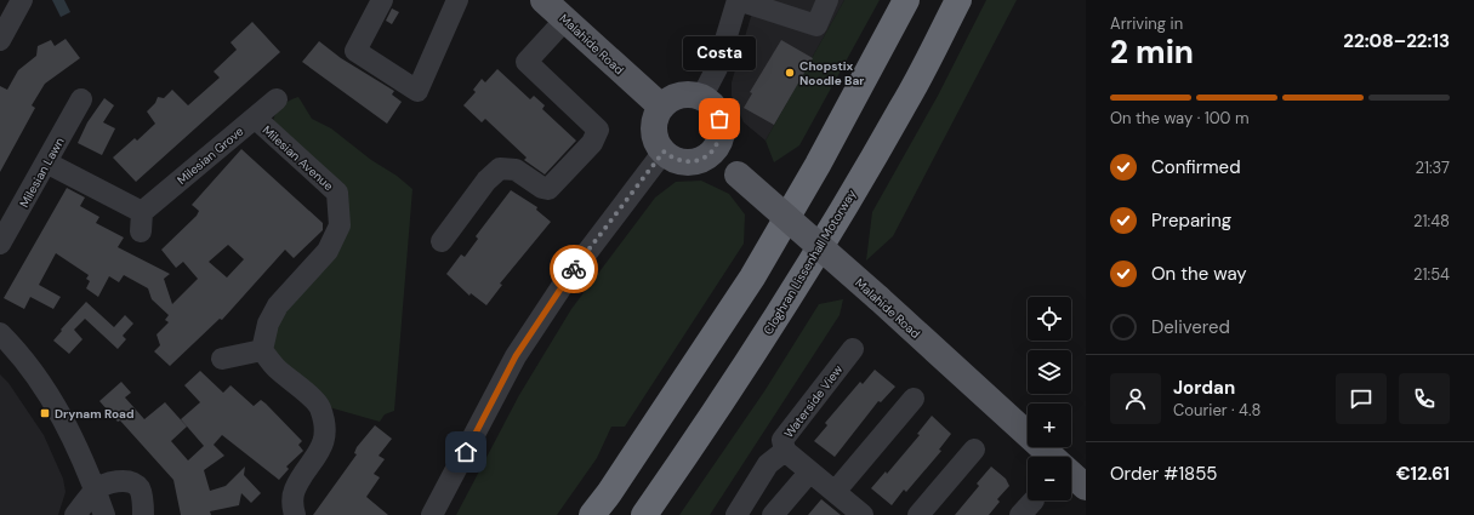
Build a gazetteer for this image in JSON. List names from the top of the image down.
{
  "streets": {
    "highway": ["Cloghran Lissenhall Motorway"],
    "main road": ["Malahide Road"],
    "street": [
      "Milesian Grove",
      "Milesian Avenue",
      "Milesian Lawn",
      "Waterside View"
    ]
  },
  "crossings": [
    ["Milesian Grove", "Milesian Avenue"],
    ["Milesian Grove", "Milesian Lawn"]
  ],
  "places": {
    "other": ["Chopstix Noodle Bar", "Costa"],
    "transit": ["Drynam Road"]
  },
  "page": {
    "heading": ["2 min", "Arriving in", "22:08–22:13"],
    "panel": [
      "Jordan",
      "Courier · 4.8",
      "Order #1855",
      "€12.61"
    ],
    "bubble": "Costa",
    "bar": "On the way · 100 m",
    "list": [
      ["Confirmed", "21:37"],
      ["Preparing", "21:48"],
      ["On the way", "21:54"],
      "Delivered"
    ],
    "map_buttons": ["+", "−"]
  }
}
